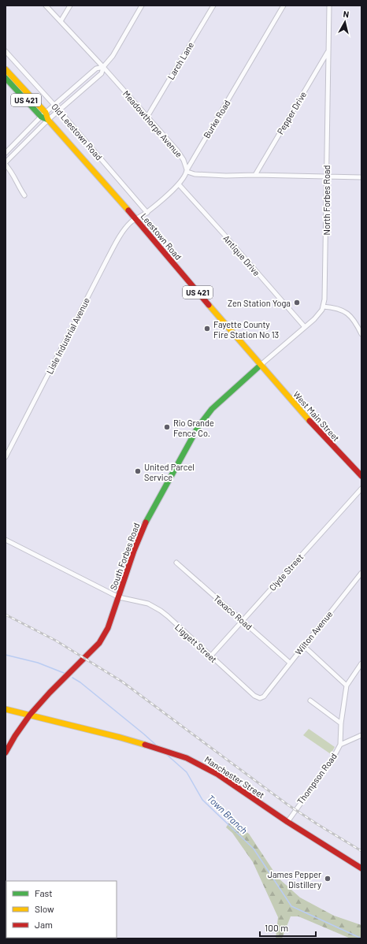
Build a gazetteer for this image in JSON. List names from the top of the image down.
{
  "streets": {
    "main road": [
      "US 421",
      "Leestown Road",
      "West Main Street",
      "South Forbes Road",
      "Manchester Street"
    ],
    "street": [
      "Larch Lane",
      "Pepper Drive",
      "Burke Road",
      "Meadowthorpe Avenue",
      "Old Leestown Road",
      "North Forbes Road",
      "Antique Drive",
      "Lisle Industrial Avenue",
      "Clyde Street",
      "Texaco Road",
      "Wilton Avenue",
      "Liggett Street",
      "Thompson Road"
    ]
  },
  "crossings": [
    ["Larch Lane", "Meadowthorpe Avenue"],
    ["Pepper Drive", "North Forbes Road"],
    ["Burke Road", "Meadowthorpe Avenue"],
    ["Burke Road", "Old Leestown Road"],
    ["Burke Road", "Leestown Road"],
    ["Burke Road", "Antique Drive"],
    ["Burke Road", "Lisle Industrial Avenue"],
    ["Leestown Road", "Lisle Industrial Avenue"],
    ["Leestown Road", "West Main Street"],
    ["Leestown Road", "South Forbes Road"],
    ["West Main Street", "South Forbes Road"],
    ["South Forbes Road", "Liggett Street"],
    ["South Forbes Road", "Manchester Street"],
    ["Clyde Street", "Texaco Road"],
    ["Clyde Street", "Liggett Street"],
    ["Texaco Road", "Wilton Avenue"],
    ["Wilton Avenue", "Liggett Street"],
    ["Manchester Street", "Thompson Road"]
  ],
  "water": ["Town Branch"],
  "places": [
    "Zen Station Yoga",
    "Fayette County Fire Station No 13",
    "Rio Grande Fence Co.",
    "United Parcel Service",
    "James Pepper Distillery"
  ],
  "legend": ["Fast", "Slow", "Jam"],
  "scale_bar": "100 m",
  "north": "top"
}
